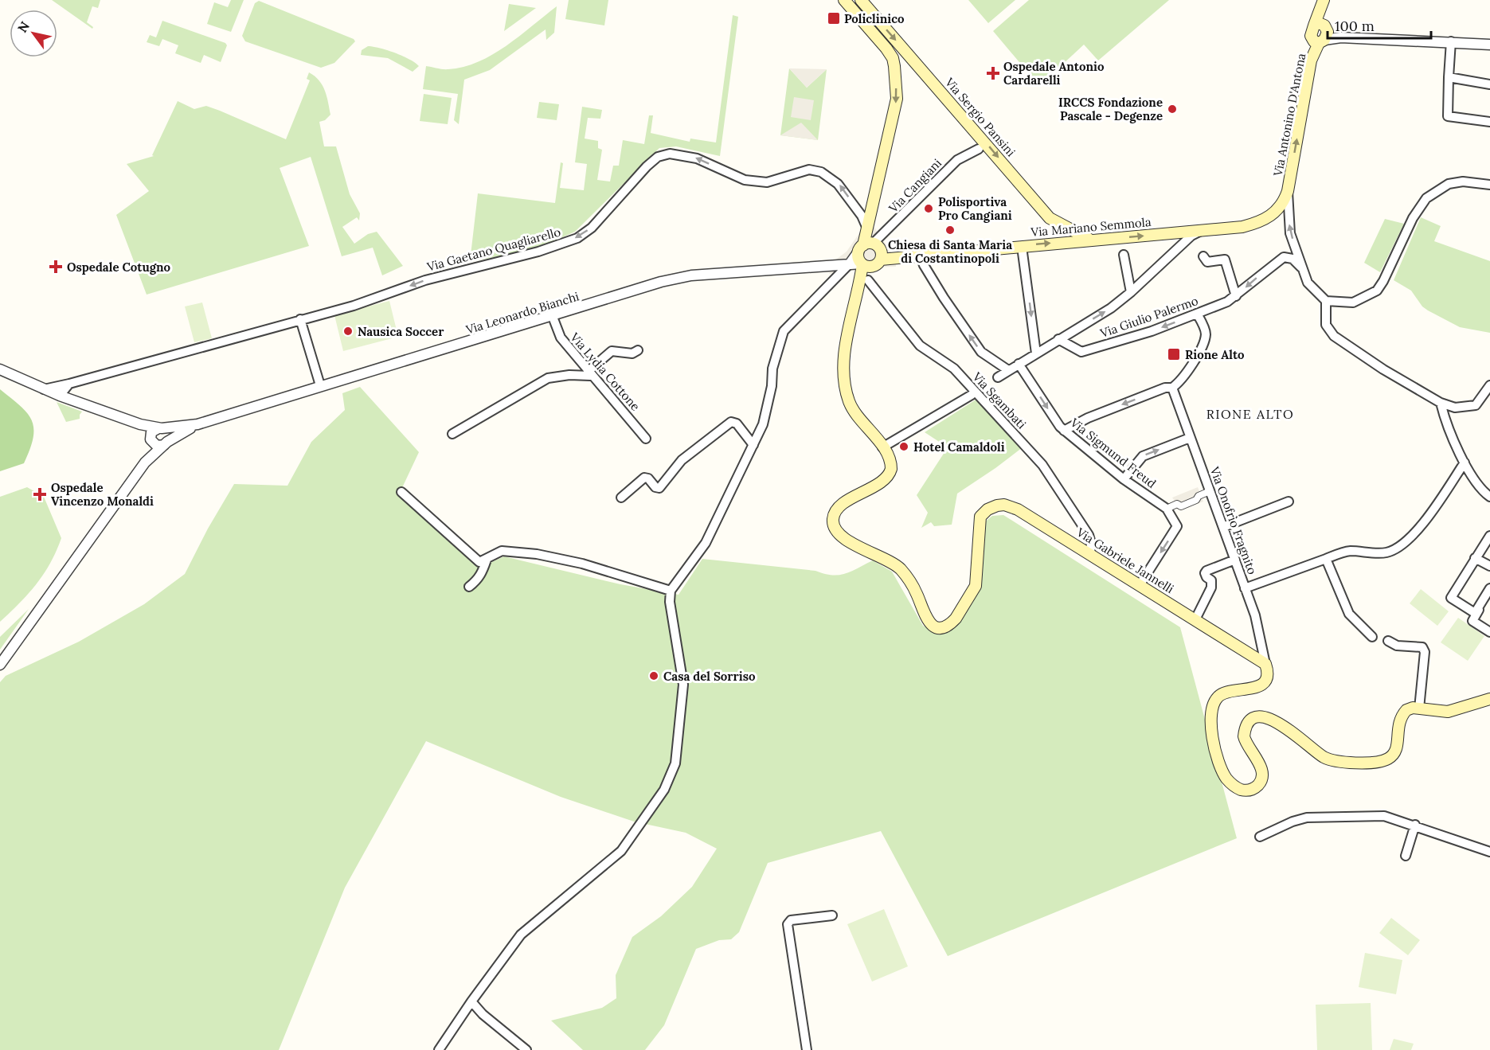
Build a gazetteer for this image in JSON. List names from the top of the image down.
{
  "streets": {
    "main road": [
      "Via Antonino D'Antona",
      "Via Sergio Pansini",
      "Via Mariano Semmola",
      "Via Gabriele Jannelli"
    ],
    "street": [
      "Via Cangiani",
      "Via Gaetano Quagliarello",
      "Via Leonardo Bianchi",
      "Via Giulio Palermo",
      "Via Lydia Cottone",
      "Via Sgambati",
      "Via Sigmund Freud",
      "Via Onofrio Fragnito"
    ]
  },
  "crossings": [
    ["Via Antonino D'Antona", "Via Mariano Semmola"],
    ["Via Sergio Pansini", "Via Mariano Semmola"],
    ["Via Cangiani", "Via Mariano Semmola"],
    ["Via Cangiani", "Via Leonardo Bianchi"],
    ["Via Cangiani", "Via Gabriele Jannelli"],
    ["Via Mariano Semmola", "Via Leonardo Bianchi"],
    ["Via Mariano Semmola", "Via Gabriele Jannelli"],
    ["Via Leonardo Bianchi", "Via Lydia Cottone"],
    ["Via Leonardo Bianchi", "Via Gabriele Jannelli"],
    ["Via Sgambati", "Via Gabriele Jannelli"],
    ["Via Onofrio Fragnito", "Via Gabriele Jannelli"]
  ],
  "one_way": [
    "Via Antonino D'Antona",
    "Via Sergio Pansini",
    "Via Mariano Semmola",
    "Via Gaetano Quagliarello",
    "Via Sigmund Freud"
  ],
  "districts": ["RIONE ALTO"],
  "places": {
    "transit": ["Policlinico", "Rione Alto"],
    "health": ["Ospedale Antonio Cardarelli", "Ospedale Cotugno", "Ospedale Vincenzo Monaldi"],
    "other": [
      "IRCCS Fondazione Pascale - Degenze",
      "Polisportiva Pro Cangiani",
      "Chiesa di Santa Maria di Costantinopoli",
      "Nausica Soccer",
      "Hotel Camaldoli",
      "Casa del Sorriso"
    ]
  },
  "scale_bar": "100 m",
  "north": "top left"
}
